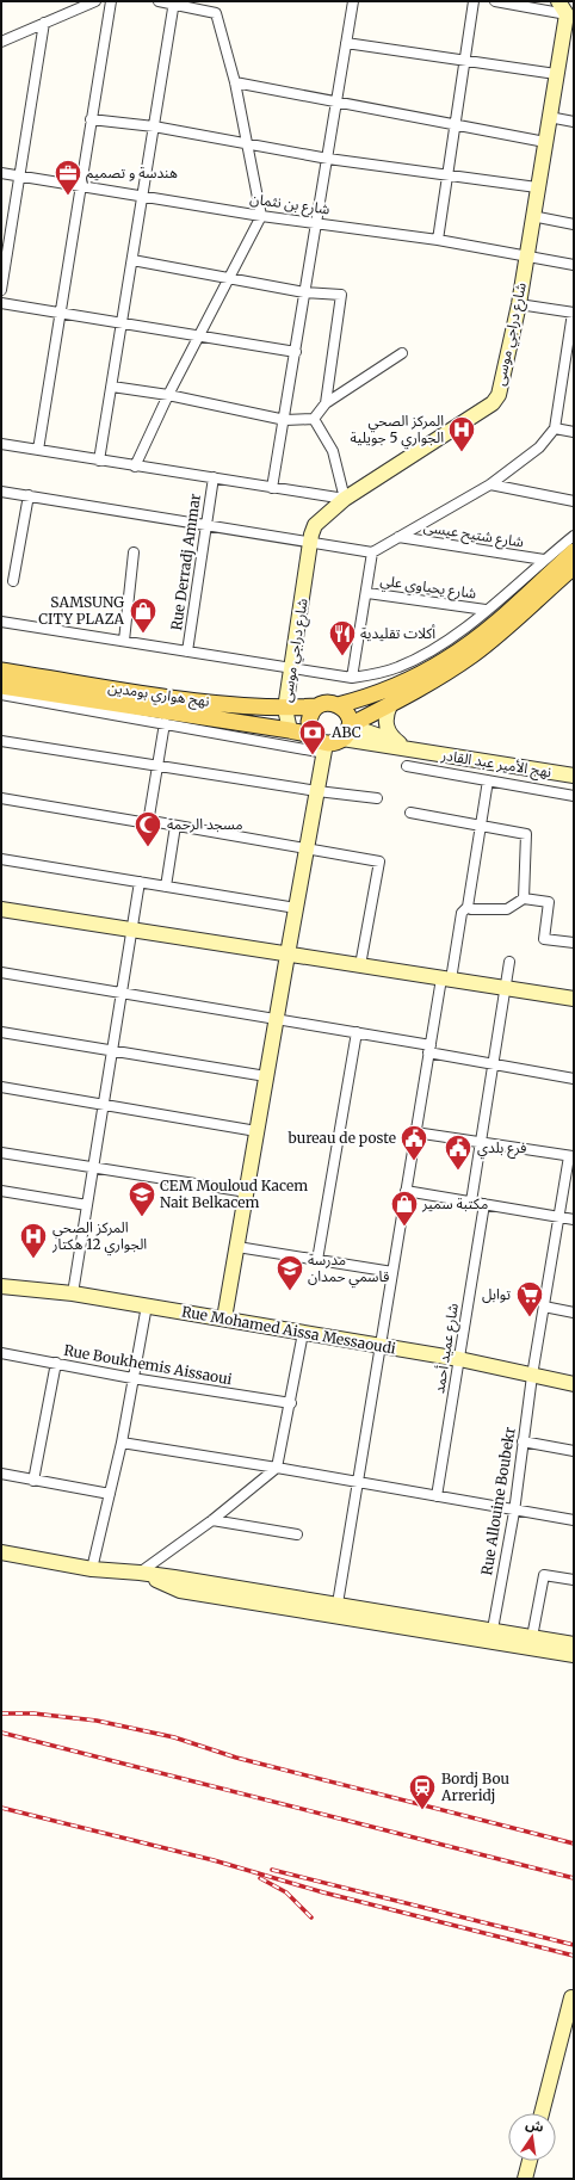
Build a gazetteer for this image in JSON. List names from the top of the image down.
{
  "streets": {
    "main road": ["نهج هواري بومدين"],
    "street": [
      "شارع بن نثمان",
      "شارع دراجي موسى",
      "شارع شتيح عيسى",
      "Rue Derradj Ammar",
      "شارع يحياوي علي",
      "نهج الأمير عبد القادر",
      "Rue Mohamed Aissa Messaoudi",
      "شارع عميد أحمد",
      "Rue Boukhemis Aissaoui",
      "Rue Allouine Boubekr"
    ]
  },
  "crossings": [
    ["شارع بن نثمان", "شارع دراجي موسى"],
    ["شارع دراجي موسى", "نهج هواري بومدين"],
    ["نهج هواري بومدين", "نهج الأمير عبد القادر"],
    ["Rue Mohamed Aissa Messaoudi", "شارع عميد أحمد"],
    ["Rue Mohamed Aissa Messaoudi", "Rue Allouine Boubekr"]
  ],
  "places": {
    "office": ["هندسة و تصميم"],
    "hospital": ["المركز الصحي الجواري 5 جويلية", "المركز الصحي الجواري 12 هكتار"],
    "shop": ["SAMSUNG CITY PLAZA", "مكتبة سمير"],
    "restaurant": ["أكلات تقليدية"],
    "bank": ["ABC"],
    "mosque": ["مسجد الرحمة"],
    "public building": ["bureau de poste", "فرع بلدي"],
    "school or university": ["CEM Mouloud Kacem Nait Belkacem", "مدرسة قاسمي حمدان"],
    "supermarket": ["توابل"],
    "station": ["Bordj Bou Arreridj"]
  },
  "north": "top"
}
